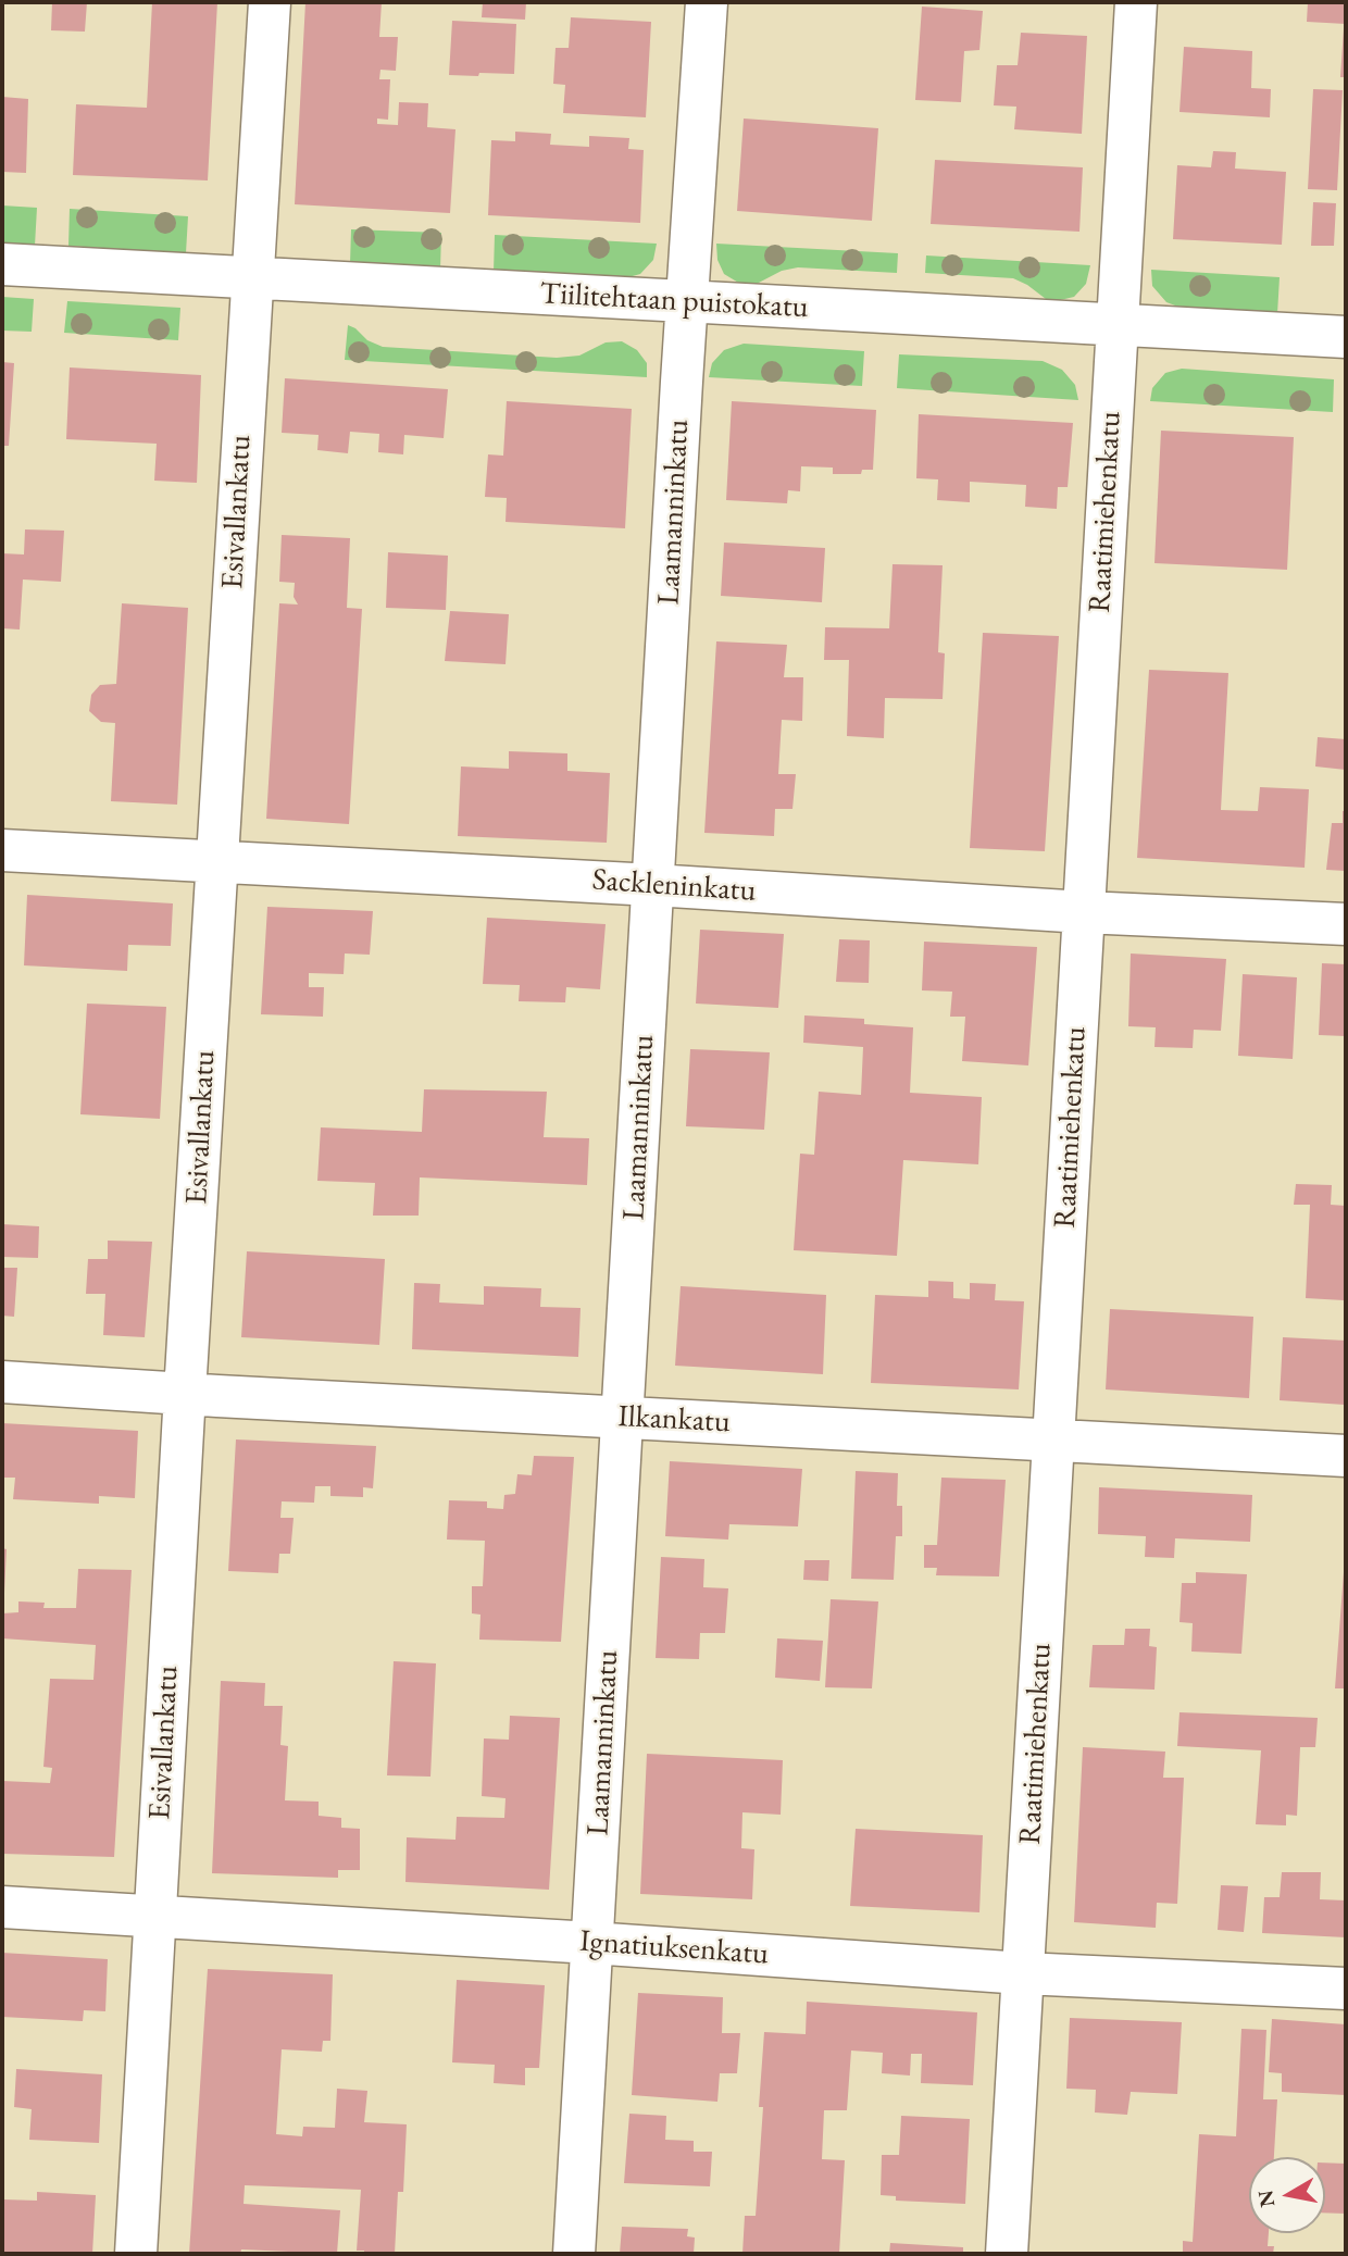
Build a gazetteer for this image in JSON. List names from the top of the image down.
{
  "streets": {
    "street": [
      "Tiilitehtaan puistokatu",
      "Esivallankatu",
      "Laamanninkatu",
      "Raatimiehenkatu",
      "Sackleninkatu",
      "Ilkankatu",
      "Ignatiuksenkatu"
    ]
  },
  "crossings": [
    ["Tiilitehtaan puistokatu", "Esivallankatu"],
    ["Tiilitehtaan puistokatu", "Laamanninkatu"],
    ["Tiilitehtaan puistokatu", "Raatimiehenkatu"],
    ["Esivallankatu", "Sackleninkatu"],
    ["Esivallankatu", "Ilkankatu"],
    ["Esivallankatu", "Ignatiuksenkatu"],
    ["Laamanninkatu", "Sackleninkatu"],
    ["Laamanninkatu", "Ilkankatu"],
    ["Laamanninkatu", "Ignatiuksenkatu"],
    ["Raatimiehenkatu", "Sackleninkatu"],
    ["Raatimiehenkatu", "Ilkankatu"],
    ["Raatimiehenkatu", "Ignatiuksenkatu"]
  ],
  "north": "left"
}
